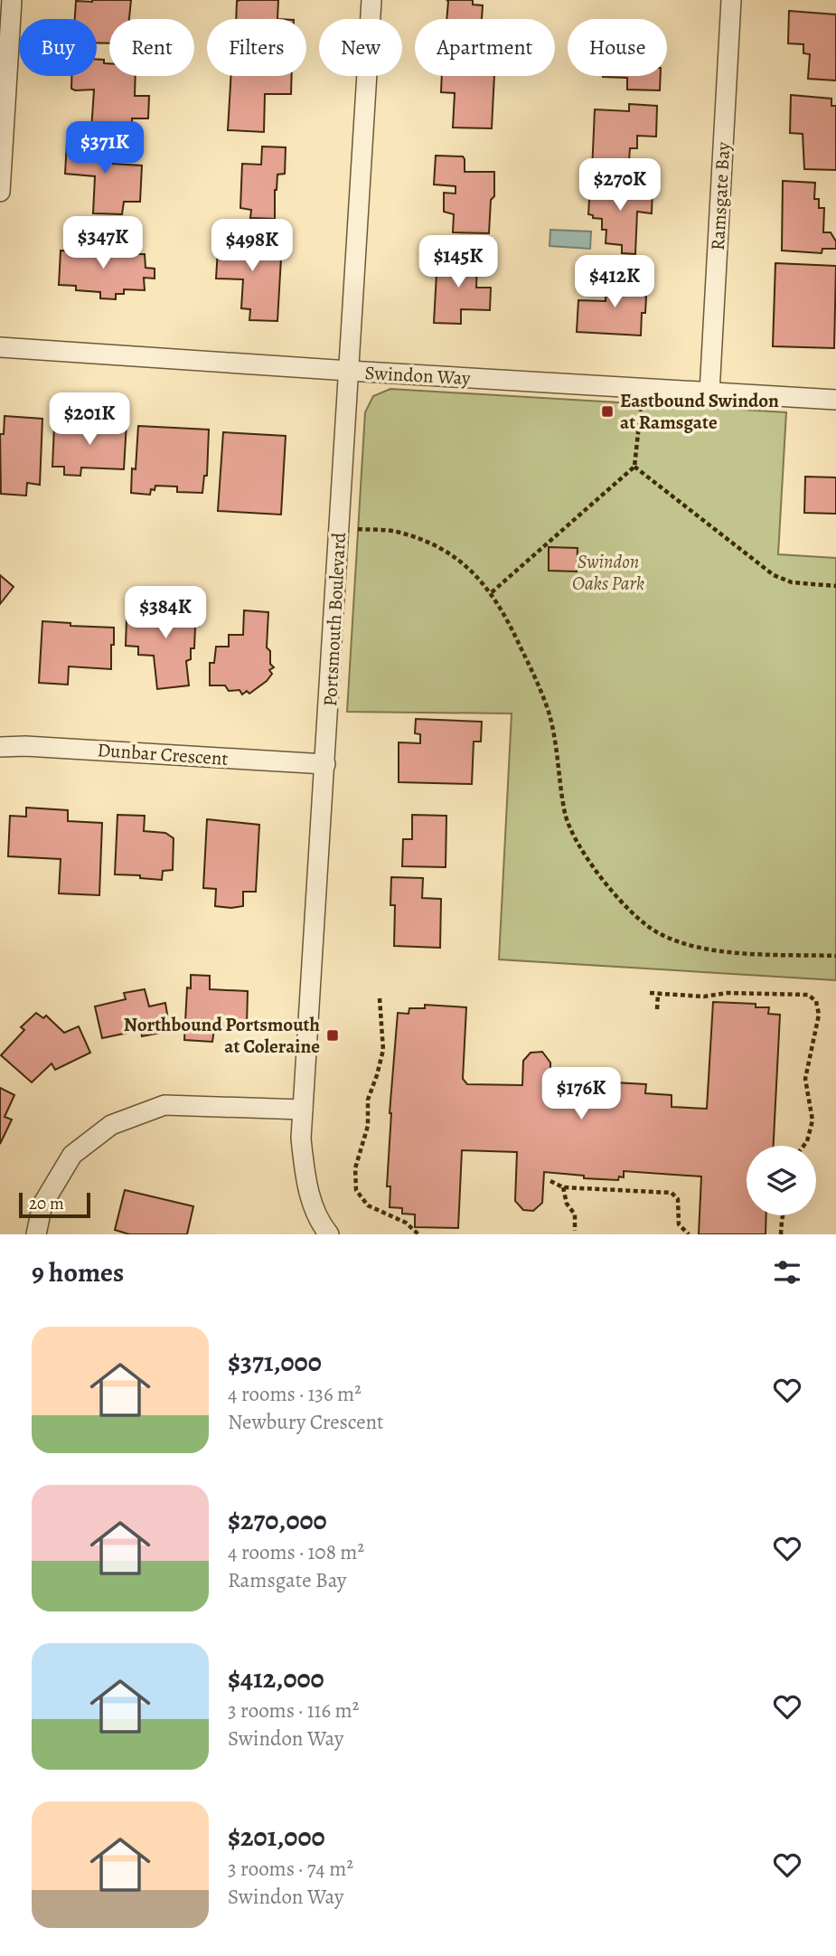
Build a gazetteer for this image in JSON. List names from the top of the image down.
{
  "streets": {
    "street": [
      "Ramsgate Bay",
      "Swindon Way",
      "Portsmouth Boulevard",
      "Dunbar Crescent"
    ]
  },
  "crossings": [
    ["Ramsgate Bay", "Swindon Way"],
    ["Swindon Way", "Portsmouth Boulevard"],
    ["Portsmouth Boulevard", "Dunbar Crescent"]
  ],
  "parks": ["Swindon Oaks Park"],
  "places": {
    "transit": ["Eastbound Swindon at Ramsgate", "Northbound Portsmouth at Coleraine"]
  },
  "scale_bar": "20 m",
  "page": {
    "chip": [
      "Buy",
      "Rent",
      "Filters",
      "New",
      "Apartment",
      "House"
    ],
    "price": [
      "$371K",
      "$270K",
      "$347K",
      "$498K",
      "$145K",
      "$412K",
      "$201K",
      "$384K",
      "$176K"
    ],
    "scale": "20 m",
    "heading": "9 homes",
    "list": [
      {
        "name": "$371,000",
        "note": "4 rooms · 136 m² · Newbury Crescent"
      },
      {
        "name": "$270,000",
        "note": "4 rooms · 108 m² · Ramsgate Bay"
      },
      {
        "name": "$412,000",
        "note": "3 rooms · 116 m² · Swindon Way"
      },
      {
        "name": "$201,000",
        "note": "3 rooms · 74 m² · Swindon Way"
      }
    ]
  }
}
